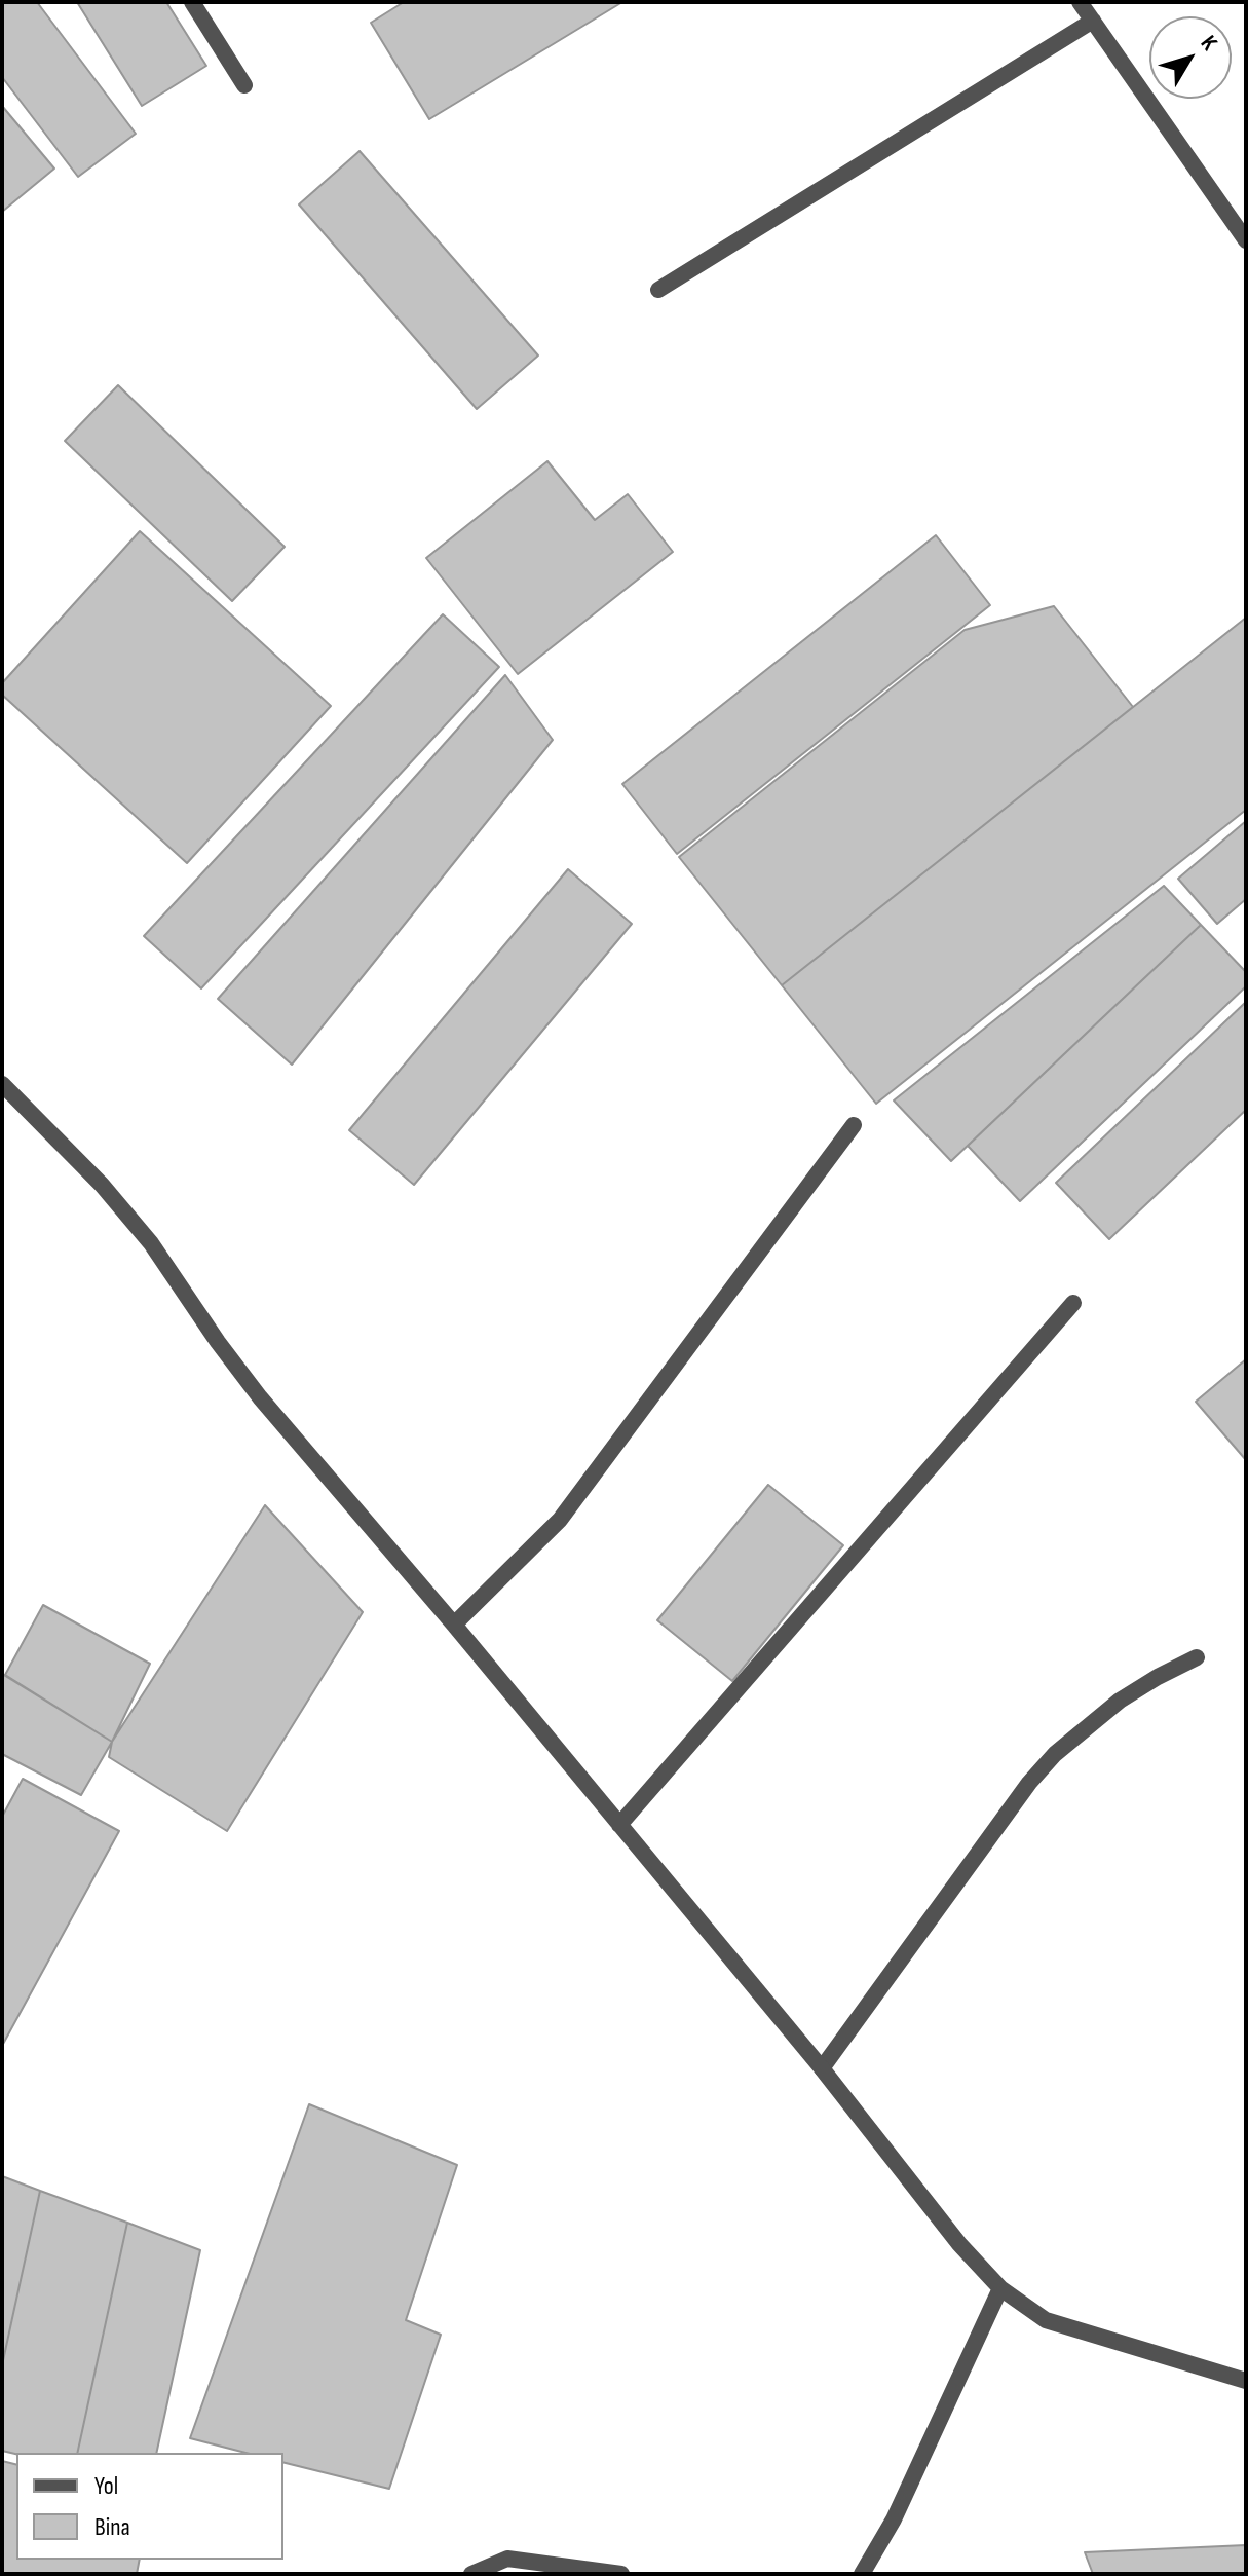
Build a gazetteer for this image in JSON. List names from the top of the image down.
{
  "legend": ["Yol", "Bina"],
  "north": "top right"
}
